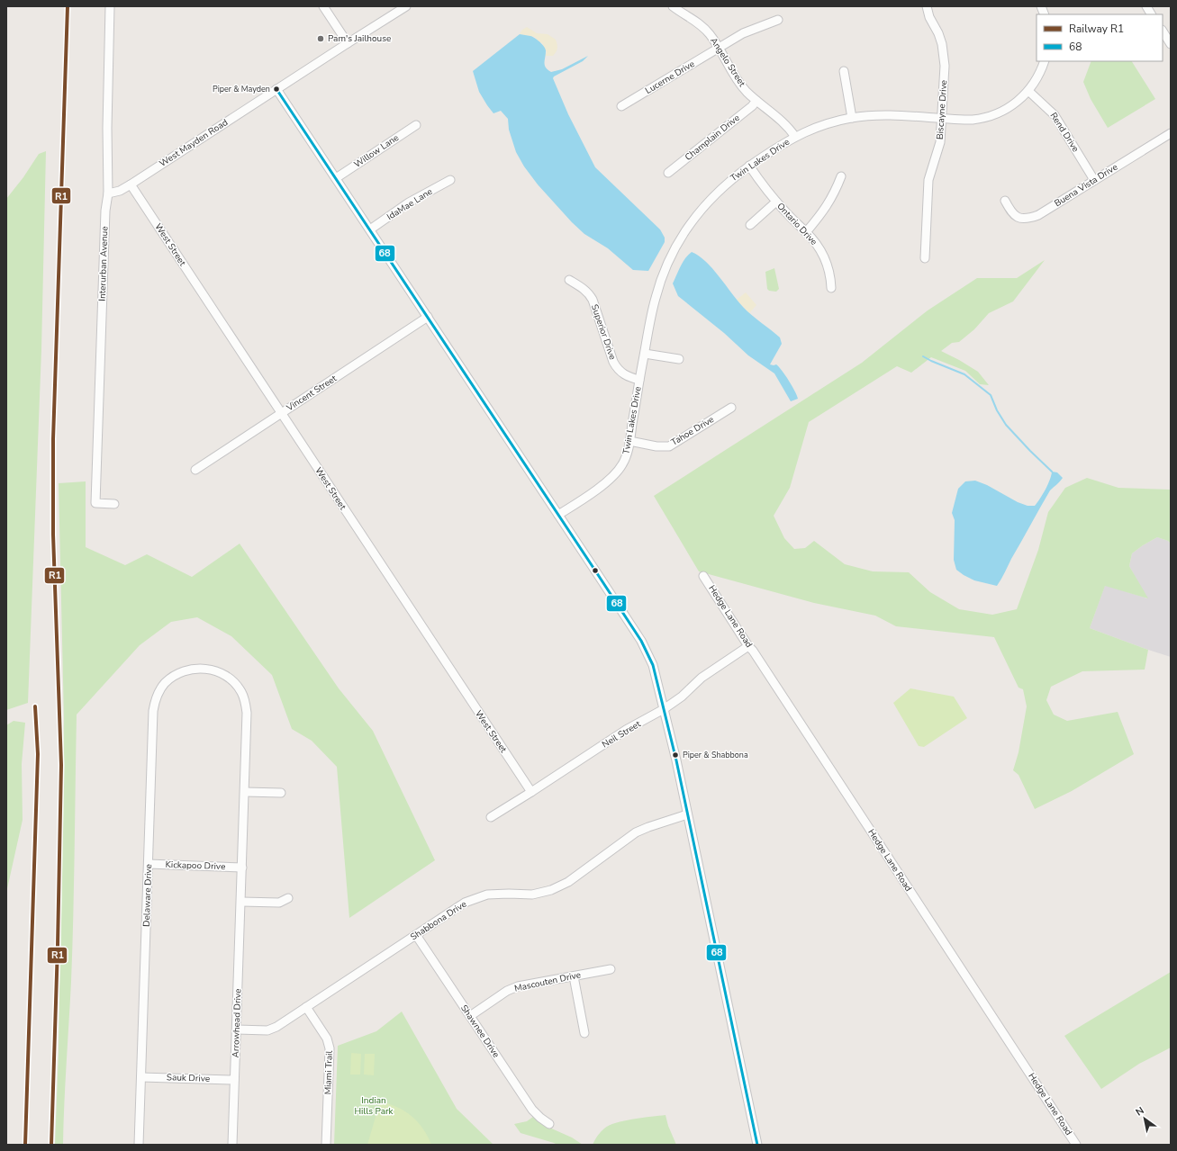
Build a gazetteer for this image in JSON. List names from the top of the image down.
{
  "streets": {
    "street": [
      "Angelo Street",
      "Lucerne Drive",
      "Biscayne Drive",
      "Rend Drive",
      "Champlain Drive",
      "West Mayden Road",
      "Willow Lane",
      "Twin Lakes Drive",
      "Buena Vista Drive",
      "IdaMae Lane",
      "Ontario Drive",
      "West Street",
      "Interurban Avenue",
      "Superior Drive",
      "Vincent Street",
      "Tahoe Drive",
      "Hedge Lane Road",
      "Neil Street",
      "Kickapoo Drive",
      "Delaware Drive",
      "Shabbona Drive",
      "Mascouten Drive",
      "Arrowhead Drive",
      "Shawnee Drive",
      "Miami Trail",
      "Sauk Drive"
    ]
  },
  "crossings": [
    ["Angelo Street", "Lucerne Drive"],
    ["Angelo Street", "Champlain Drive"],
    ["Angelo Street", "Twin Lakes Drive"],
    ["Biscayne Drive", "Twin Lakes Drive"],
    ["Rend Drive", "Twin Lakes Drive"],
    ["Rend Drive", "Buena Vista Drive"],
    ["West Mayden Road", "West Street"],
    ["West Mayden Road", "Interurban Avenue"],
    ["Twin Lakes Drive", "Ontario Drive"],
    ["Twin Lakes Drive", "Superior Drive"],
    ["Twin Lakes Drive", "Tahoe Drive"],
    ["West Street", "Vincent Street"],
    ["West Street", "Neil Street"],
    ["Hedge Lane Road", "Neil Street"],
    ["Kickapoo Drive", "Delaware Drive"],
    ["Kickapoo Drive", "Arrowhead Drive"],
    ["Delaware Drive", "Arrowhead Drive"],
    ["Delaware Drive", "Sauk Drive"],
    ["Shabbona Drive", "Arrowhead Drive"],
    ["Shabbona Drive", "Shawnee Drive"],
    ["Shabbona Drive", "Miami Trail"],
    ["Mascouten Drive", "Shawnee Drive"],
    ["Arrowhead Drive", "Sauk Drive"]
  ],
  "parks": ["Indian Hills Park"],
  "places": ["Pam's Jailhouse", "Piper & Mayden", "Piper & Shabbona"],
  "lines": ["rail line R1", "transit line 68"],
  "legend": ["Railway R1", "68"],
  "north": "top left"
}
